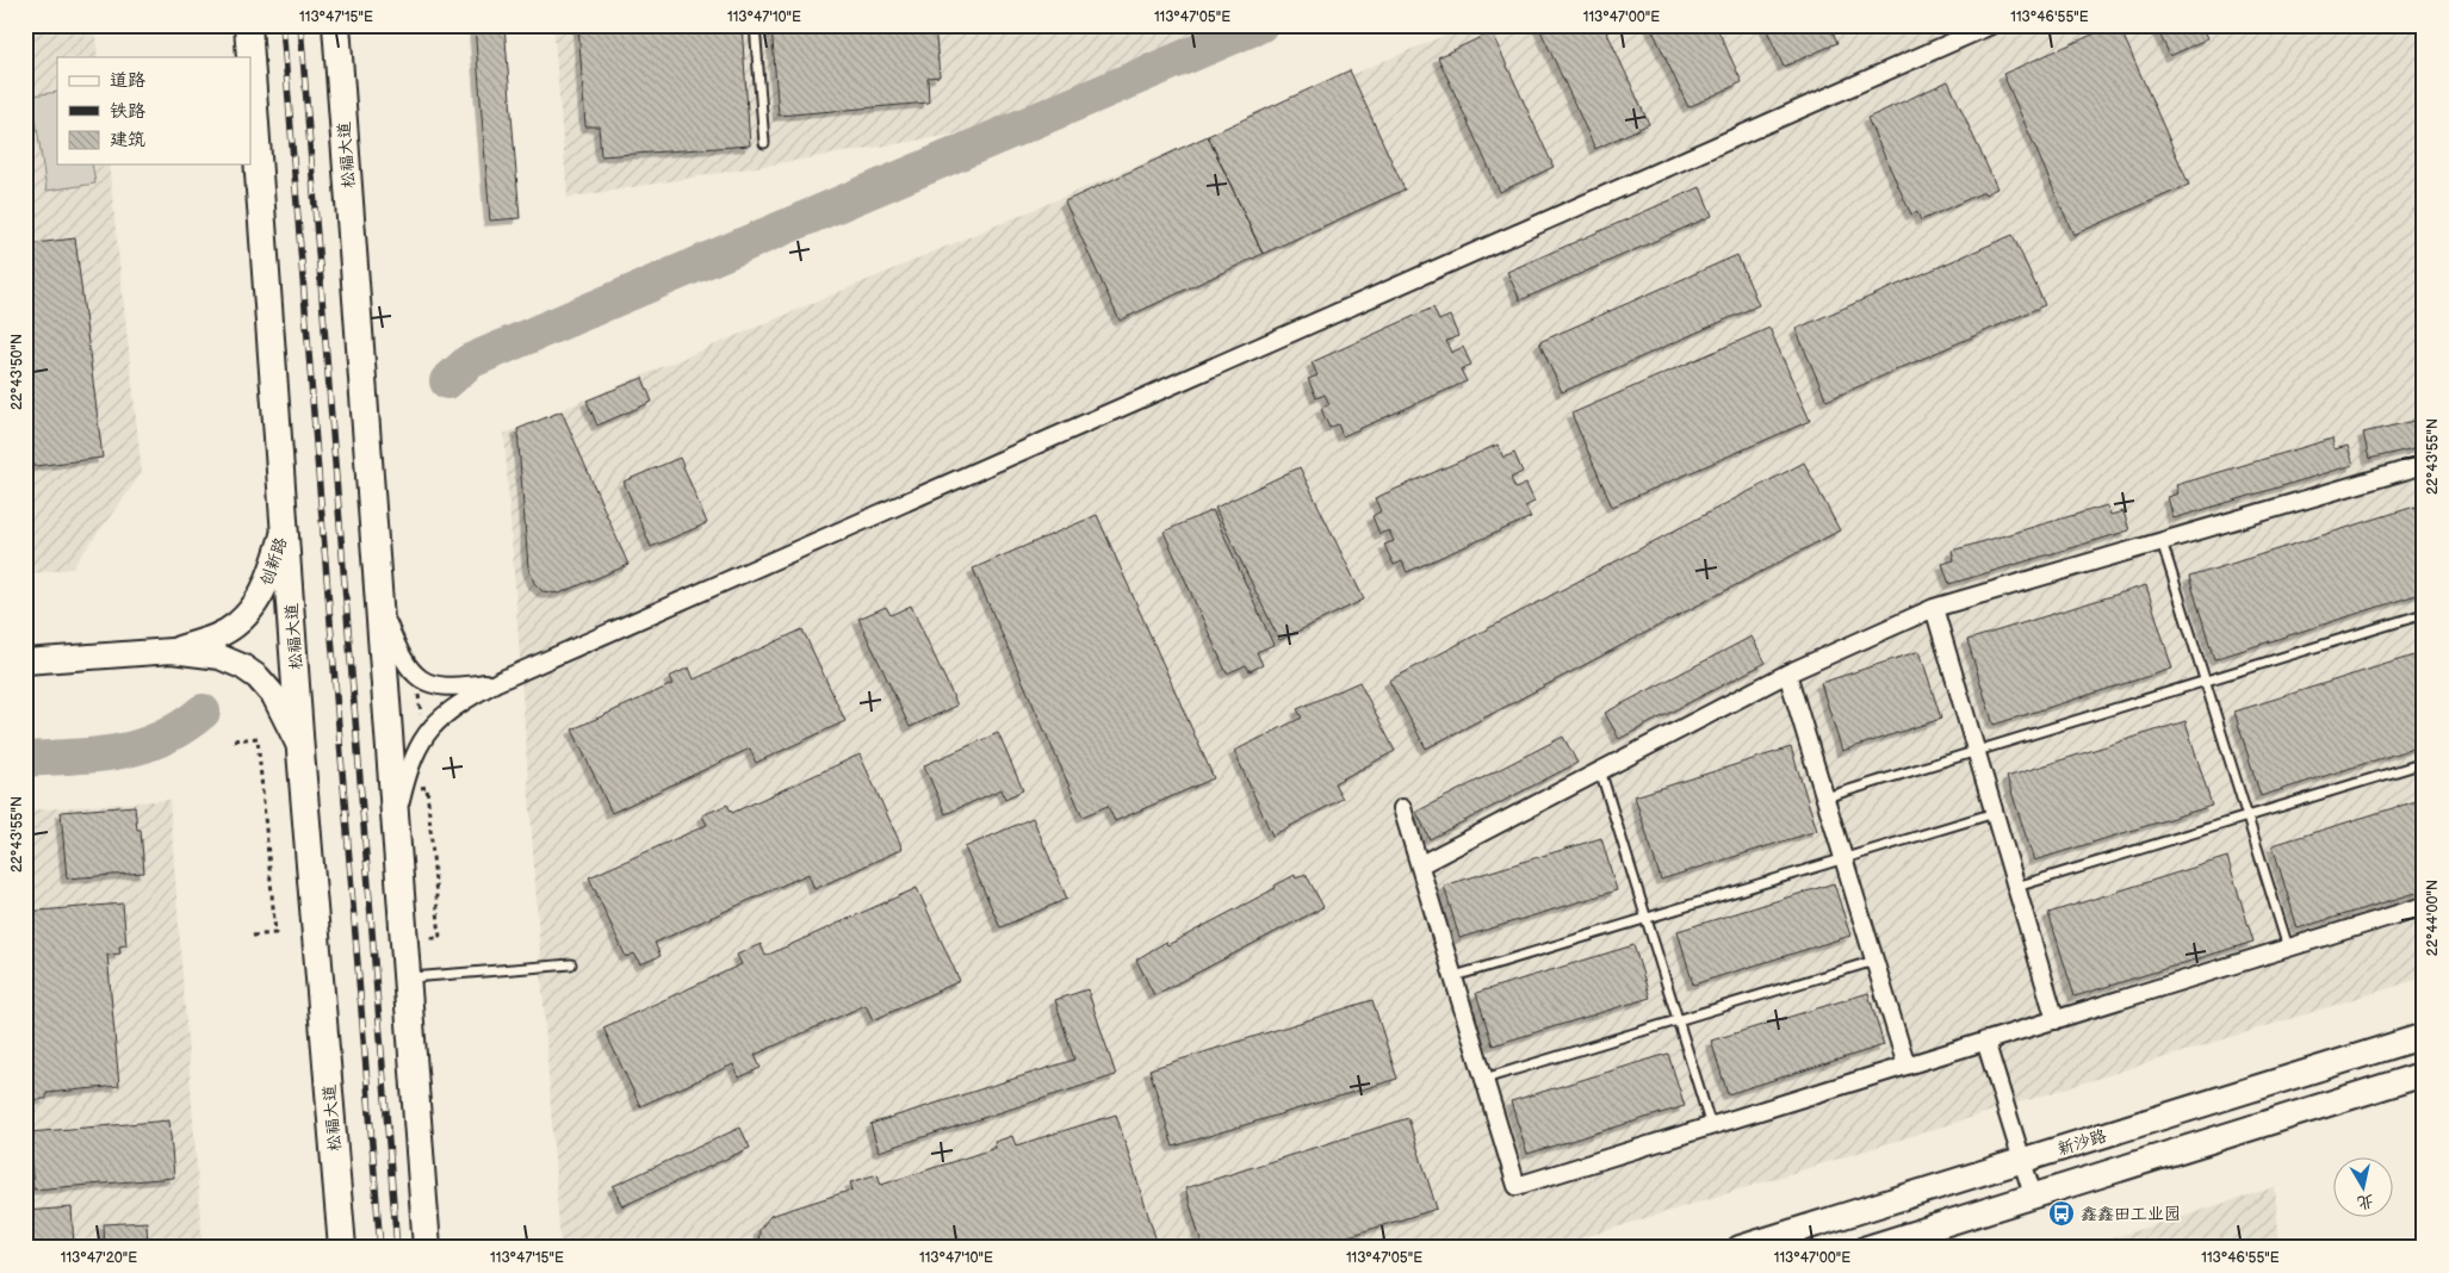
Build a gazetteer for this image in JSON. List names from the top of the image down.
{
  "streets": {
    "main road": ["松福大道", "创新路", "新沙路"]
  },
  "crossings": [
    ["松福大道", "创新路"]
  ],
  "places": {
    "bus stop": ["鑫鑫田工业园"]
  },
  "legend": ["道路", "铁路", "建筑"],
  "north": "bottom",
  "coordinates": [
    "113°47'15\"E",
    "113°47'10\"E",
    "113°47'05\"E",
    "113°47'00\"E",
    "113°46'55\"E",
    "22°43'50\"N",
    "22°43'55\"N",
    "22°44'00\"N",
    "113°47'20\"E"
  ]
}
